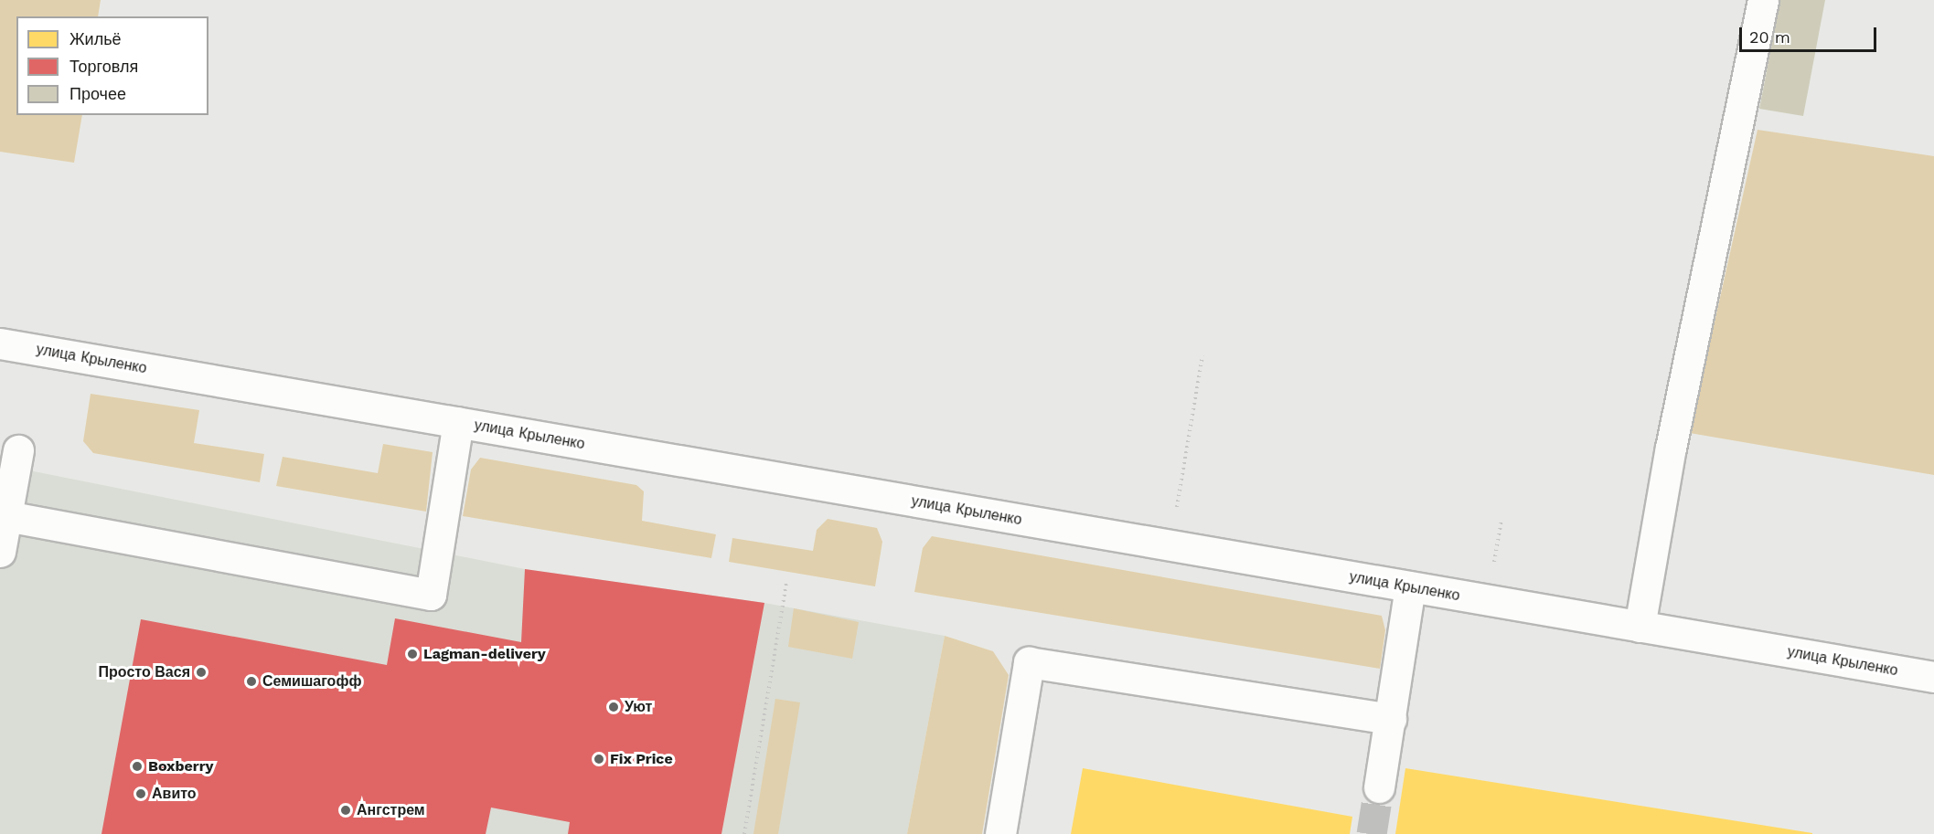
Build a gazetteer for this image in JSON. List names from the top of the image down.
{
  "streets": {
    "street": ["улица Крыленко"]
  },
  "places": [
    "Lagman-delivery",
    "Просто Вася",
    "Семишагофф",
    "Уют",
    "Fix Price",
    "Boxberry",
    "Авито",
    "Ангстрем"
  ],
  "legend": ["Жильё", "Торговля", "Прочее"],
  "scale_bar": "20 m"
}
